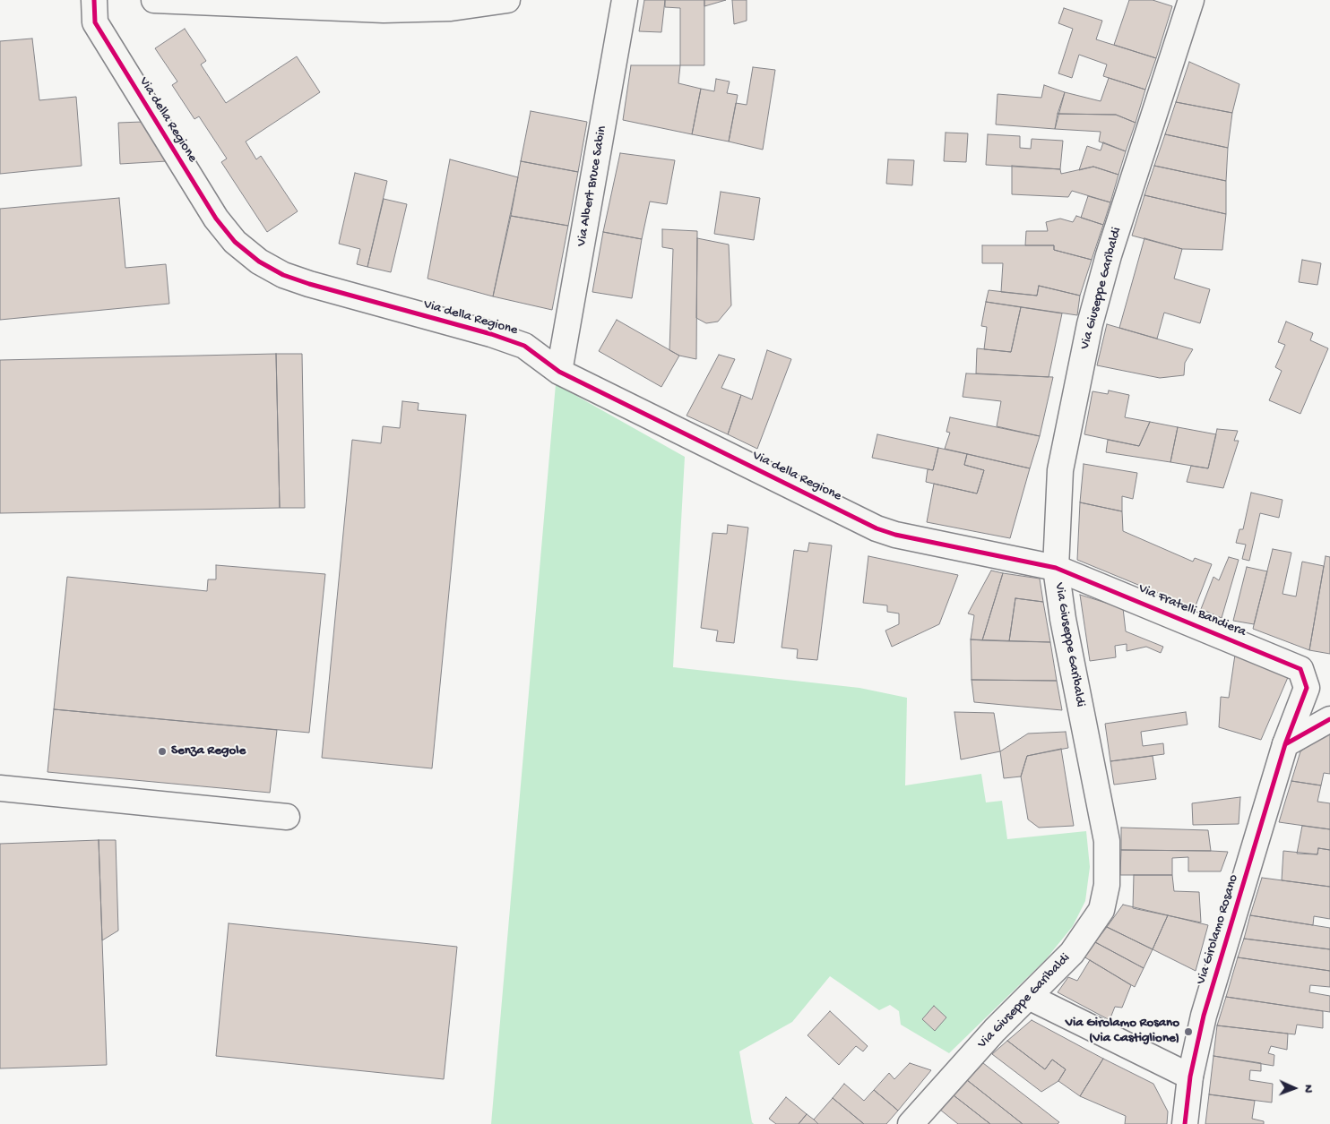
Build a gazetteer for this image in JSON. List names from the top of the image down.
{
  "streets": {
    "street": [
      "Via della Regione",
      "Via Albert Bruce Sabin",
      "Via Giuseppe Garibaldi",
      "Via Fratelli Bandiera",
      "Via Girolamo Rosano"
    ]
  },
  "crossings": [
    ["Via della Regione", "Via Albert Bruce Sabin"],
    ["Via della Regione", "Via Giuseppe Garibaldi"],
    ["Via della Regione", "Via Fratelli Bandiera"],
    ["Via Giuseppe Garibaldi", "Via Fratelli Bandiera"],
    ["Via Fratelli Bandiera", "Via Girolamo Rosano"]
  ],
  "places": ["Senza Regole", "Via Girolamo Rosano (Via Castiglione)"],
  "north": "right"
}
